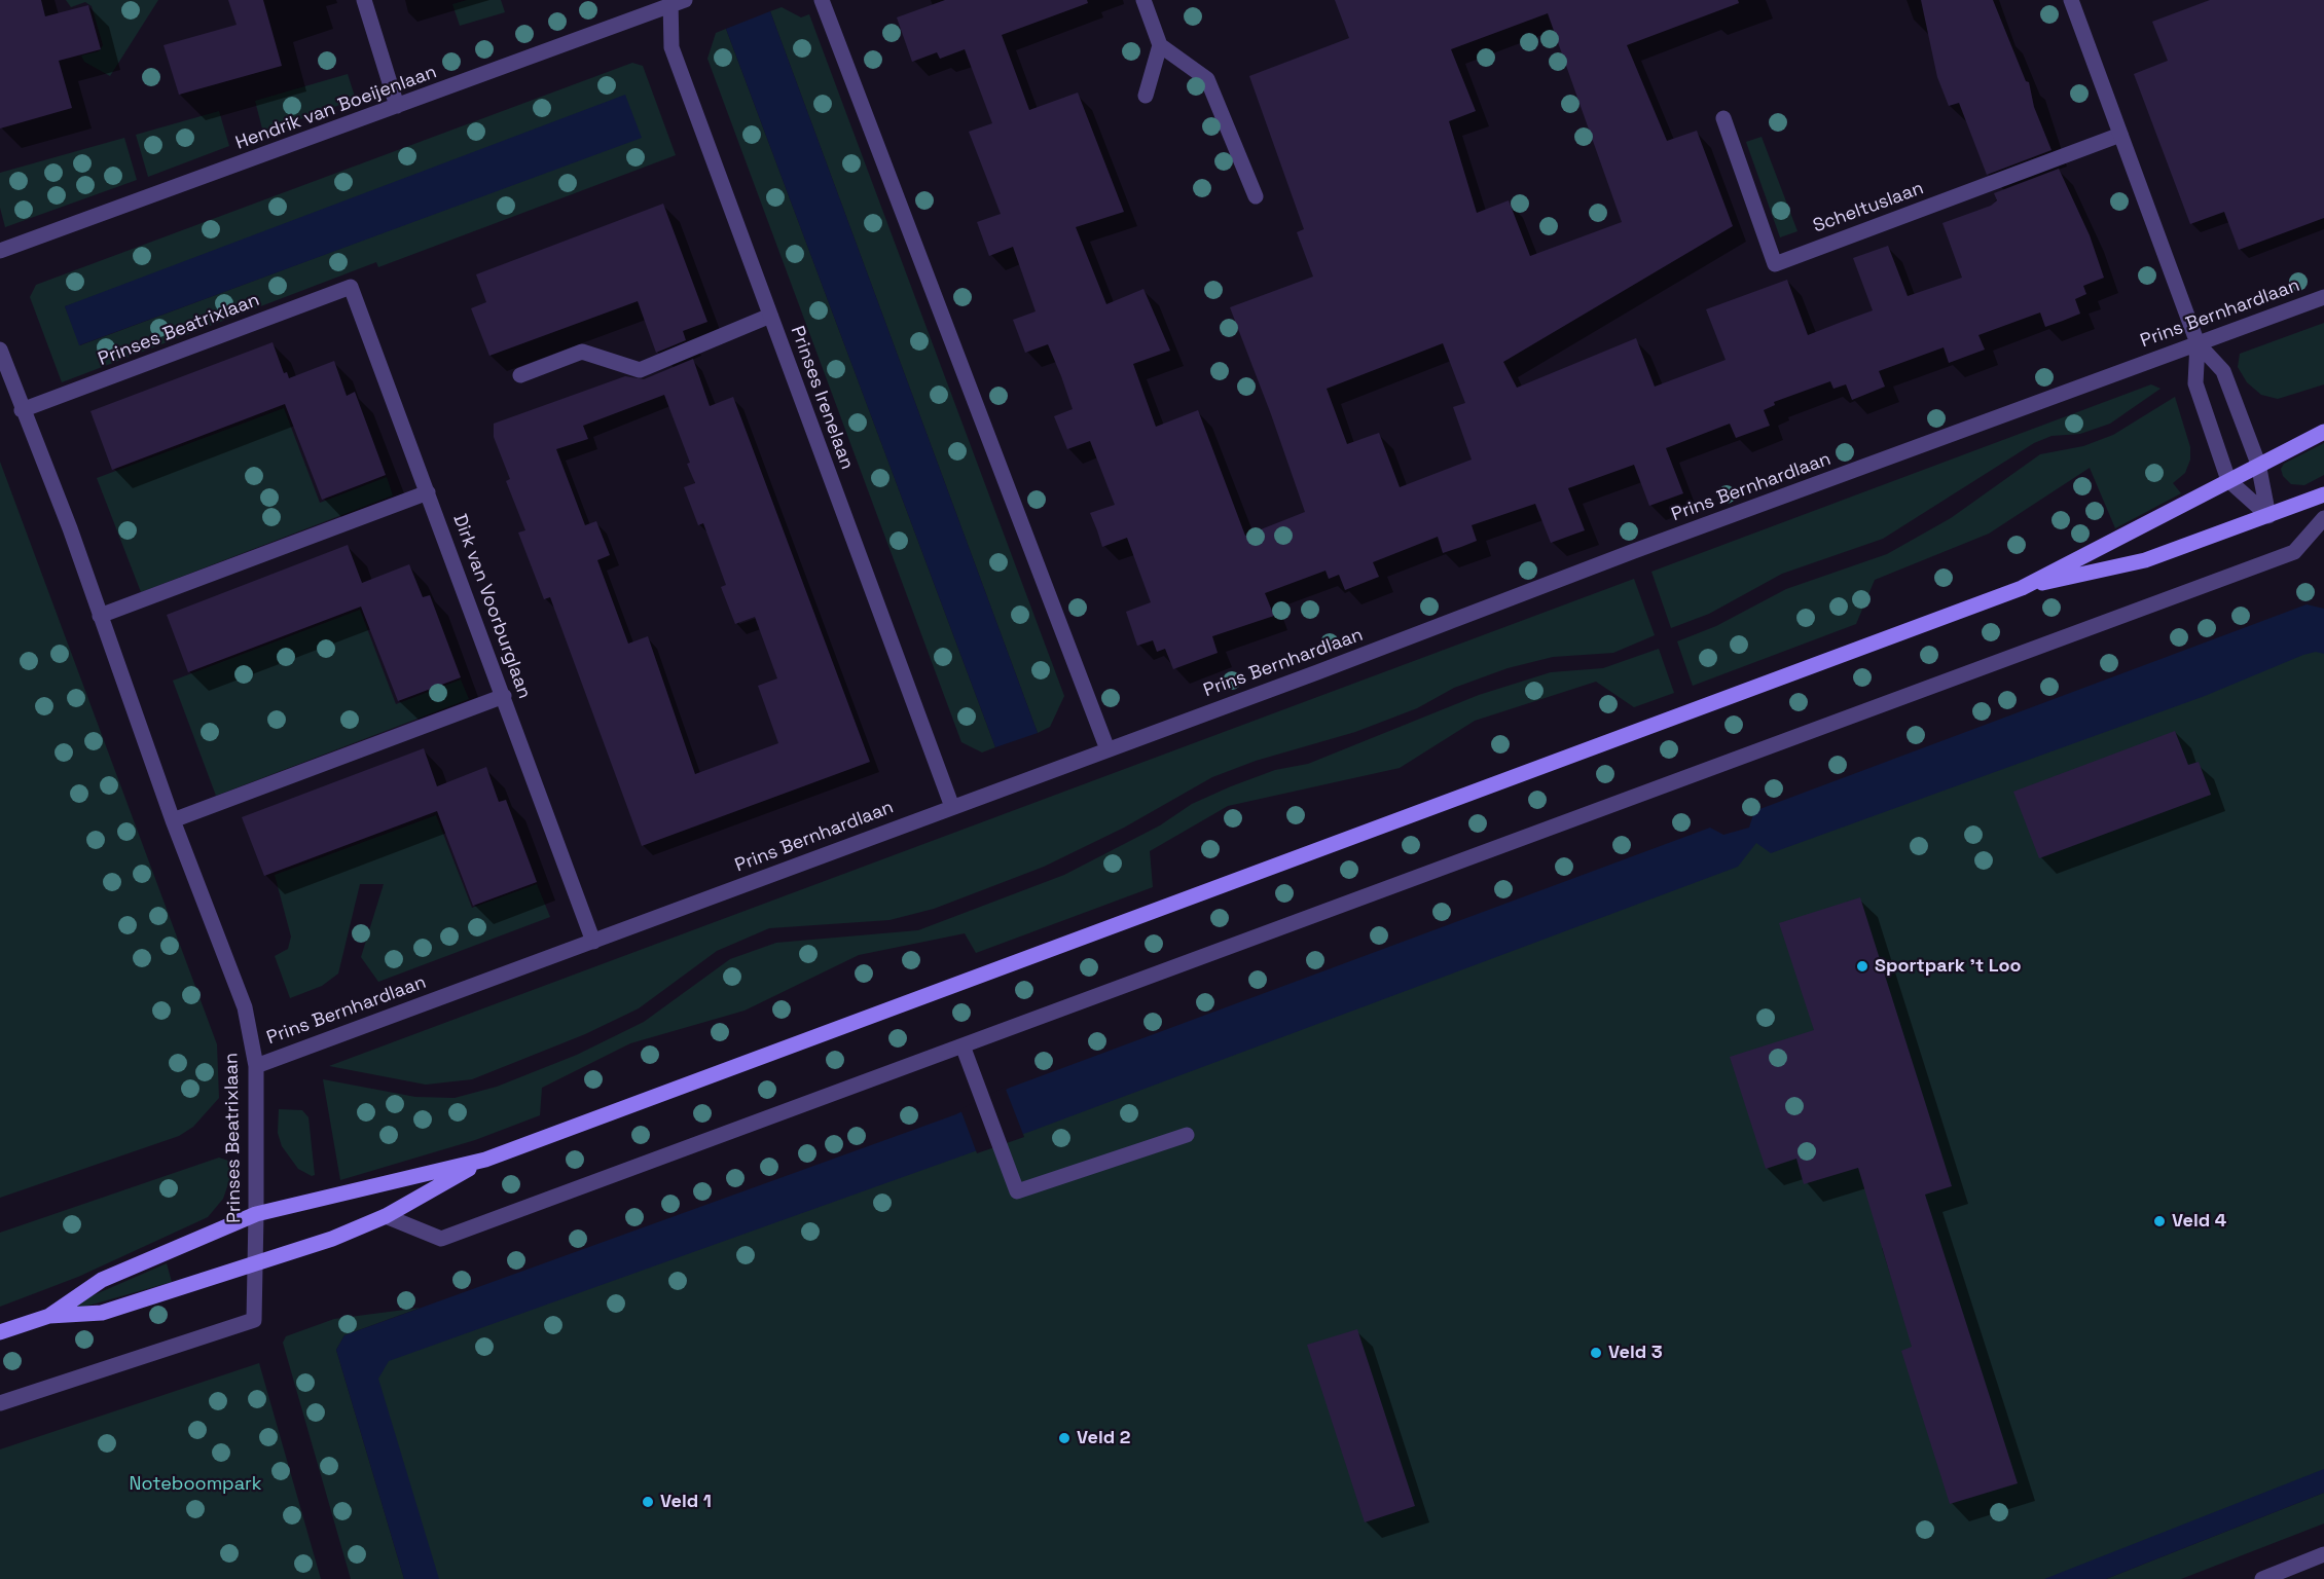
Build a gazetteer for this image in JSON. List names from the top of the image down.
{
  "streets": {
    "street": [
      "Hendrik van Boeijenlaan",
      "Scheltuslaan",
      "Prins Bernhardlaan",
      "Prinses Beatrixlaan",
      "Prinses Irenelaan",
      "Dirk van Voorburglaan"
    ]
  },
  "crossings": [
    ["Hendrik van Boeijenlaan", "Prinses Irenelaan"],
    ["Prins Bernhardlaan", "Prinses Beatrixlaan"],
    ["Prins Bernhardlaan", "Prinses Irenelaan"],
    ["Prins Bernhardlaan", "Dirk van Voorburglaan"],
    ["Prinses Beatrixlaan", "Dirk van Voorburglaan"]
  ],
  "parks": ["Noteboompark"],
  "places": [
    "Sportpark 't Loo",
    "Veld 4",
    "Veld 3",
    "Veld 2",
    "Veld 1"
  ]
}
